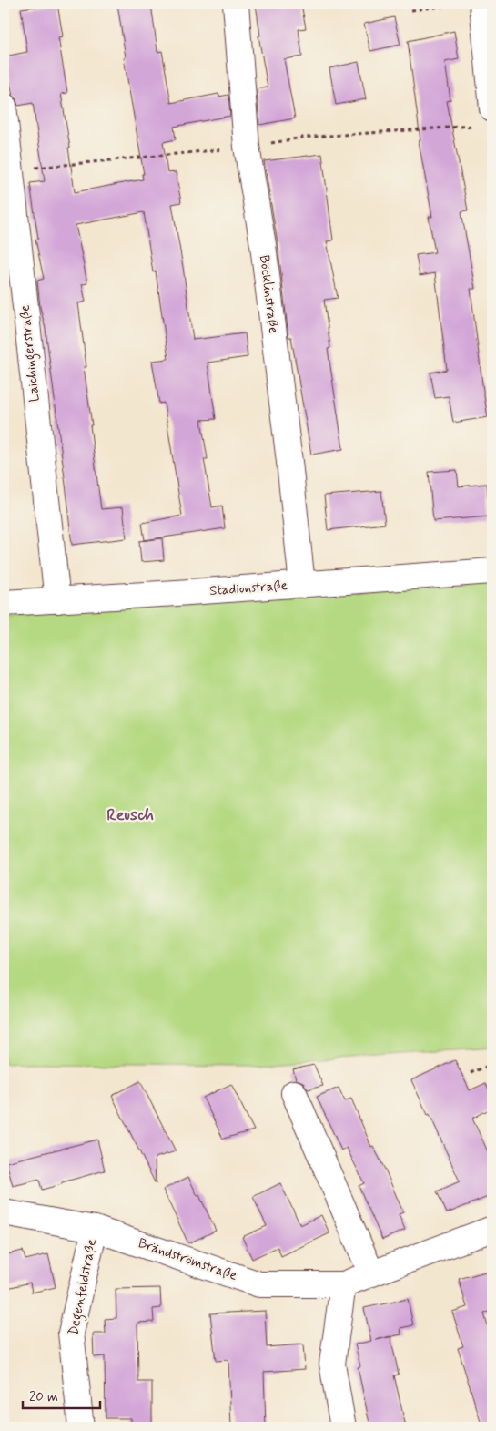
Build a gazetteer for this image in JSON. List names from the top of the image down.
{
  "streets": {
    "street": [
      "Böcklinstraße",
      "Laichingerstraße",
      "Stadionstraße",
      "Brändströmstraße",
      "Degenfeldstraße"
    ]
  },
  "crossings": [
    ["Böcklinstraße", "Stadionstraße"],
    ["Laichingerstraße", "Stadionstraße"],
    ["Brändströmstraße", "Degenfeldstraße"]
  ],
  "districts": ["Reusch"],
  "scale_bar": "20 m"
}
